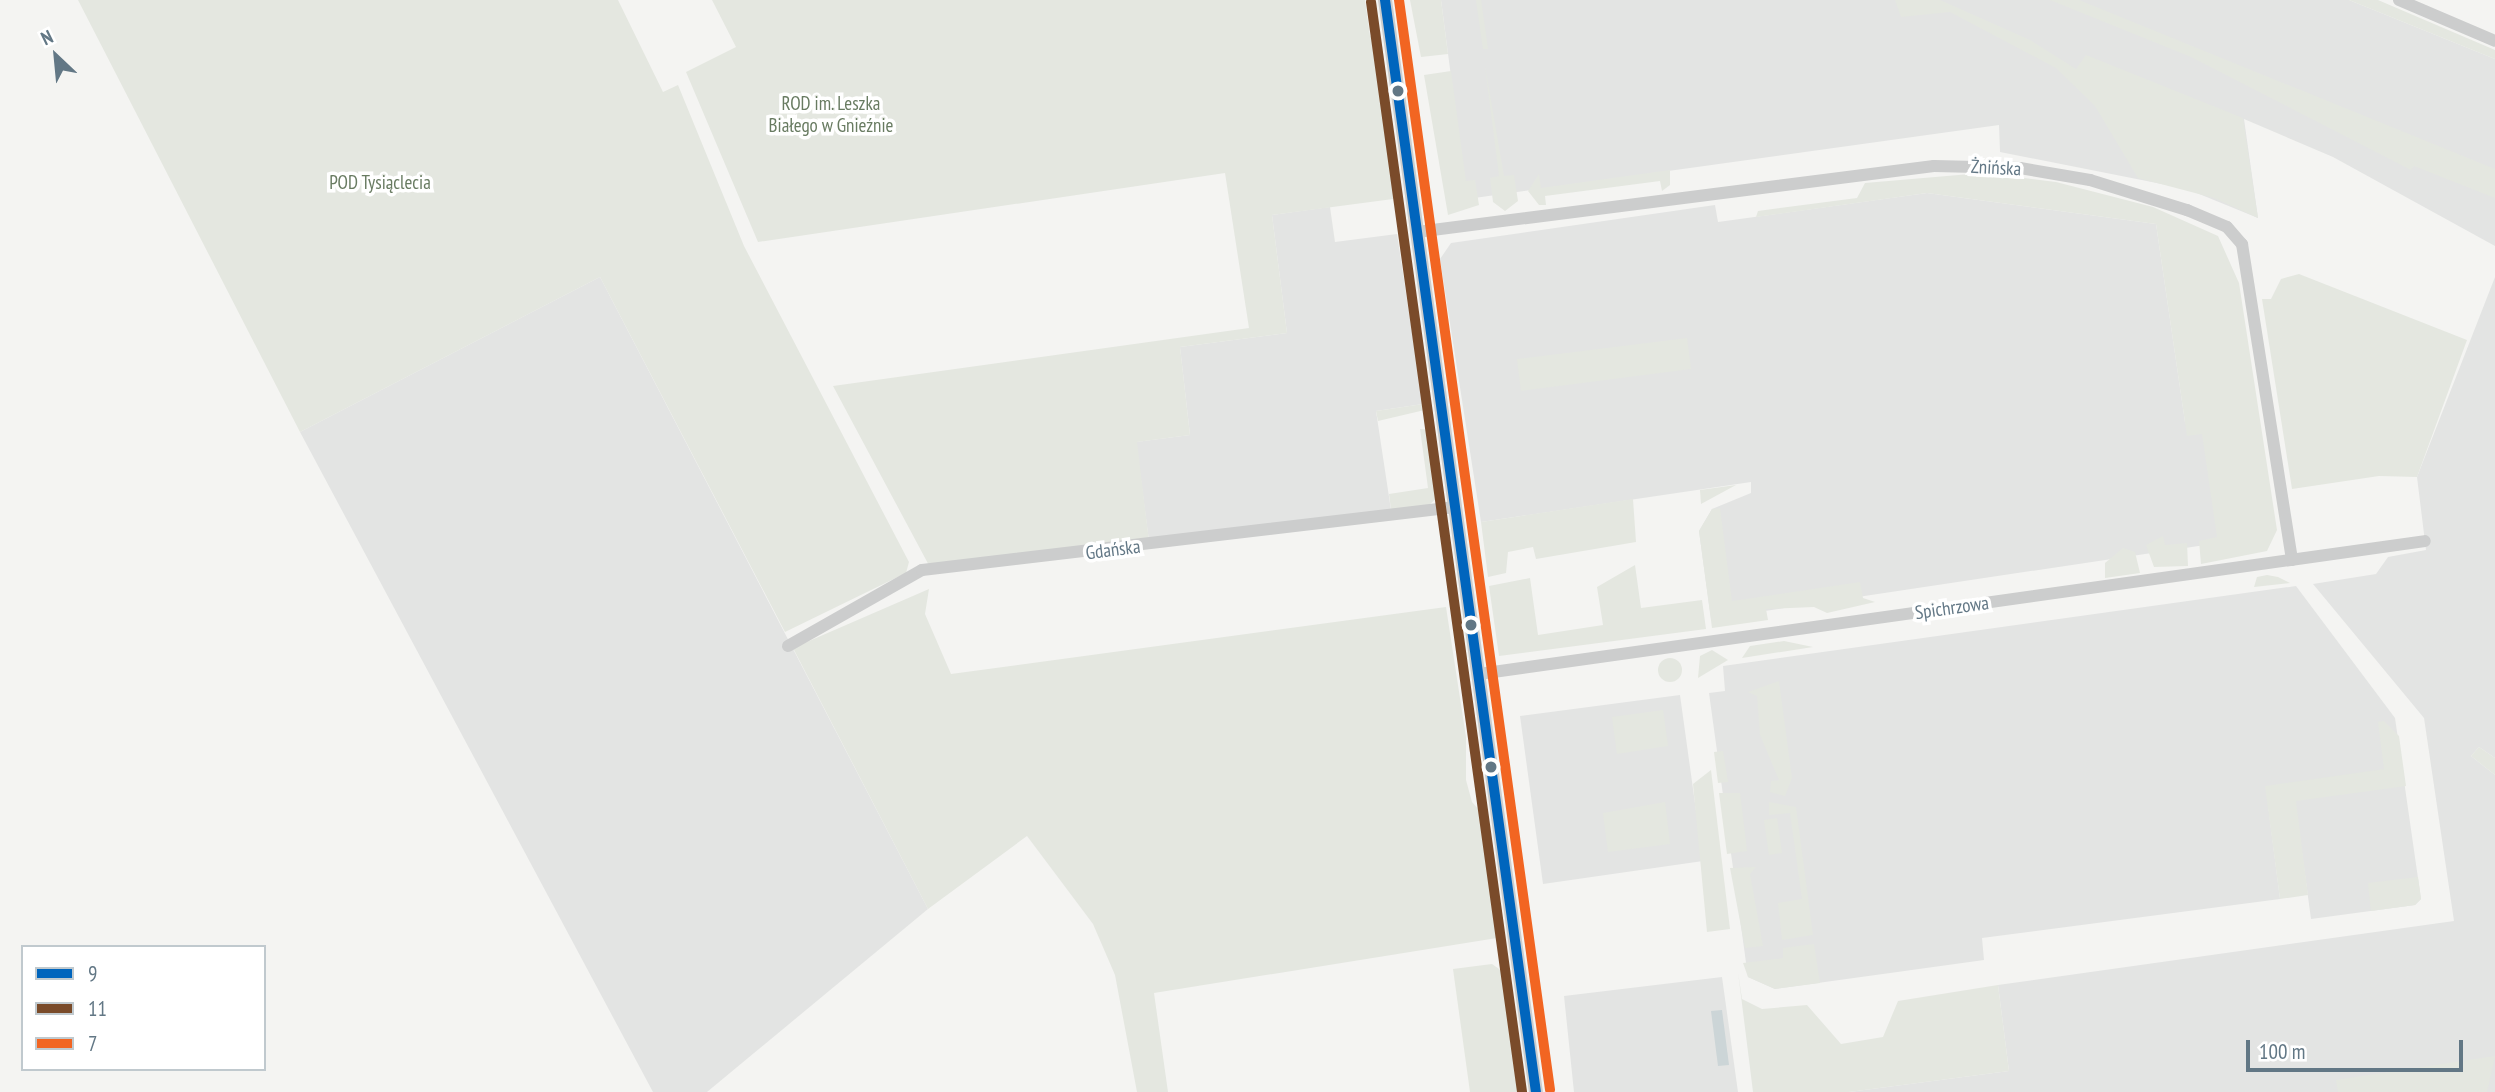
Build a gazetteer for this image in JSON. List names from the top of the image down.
{
  "streets": {
    "street": ["Żnińska", "Gdańska", "Spichrzowa"]
  },
  "crossings": [
    ["Żnińska", "Spichrzowa"]
  ],
  "parks": ["ROD im. Leszka Białego w Gnieźnie", "POD Tysiąclecia"],
  "lines": ["transit line 9", "transit line 7", "transit line 11"],
  "legend": ["9", "11", "7"],
  "scale_bar": "100 m",
  "north": "top left"
}
